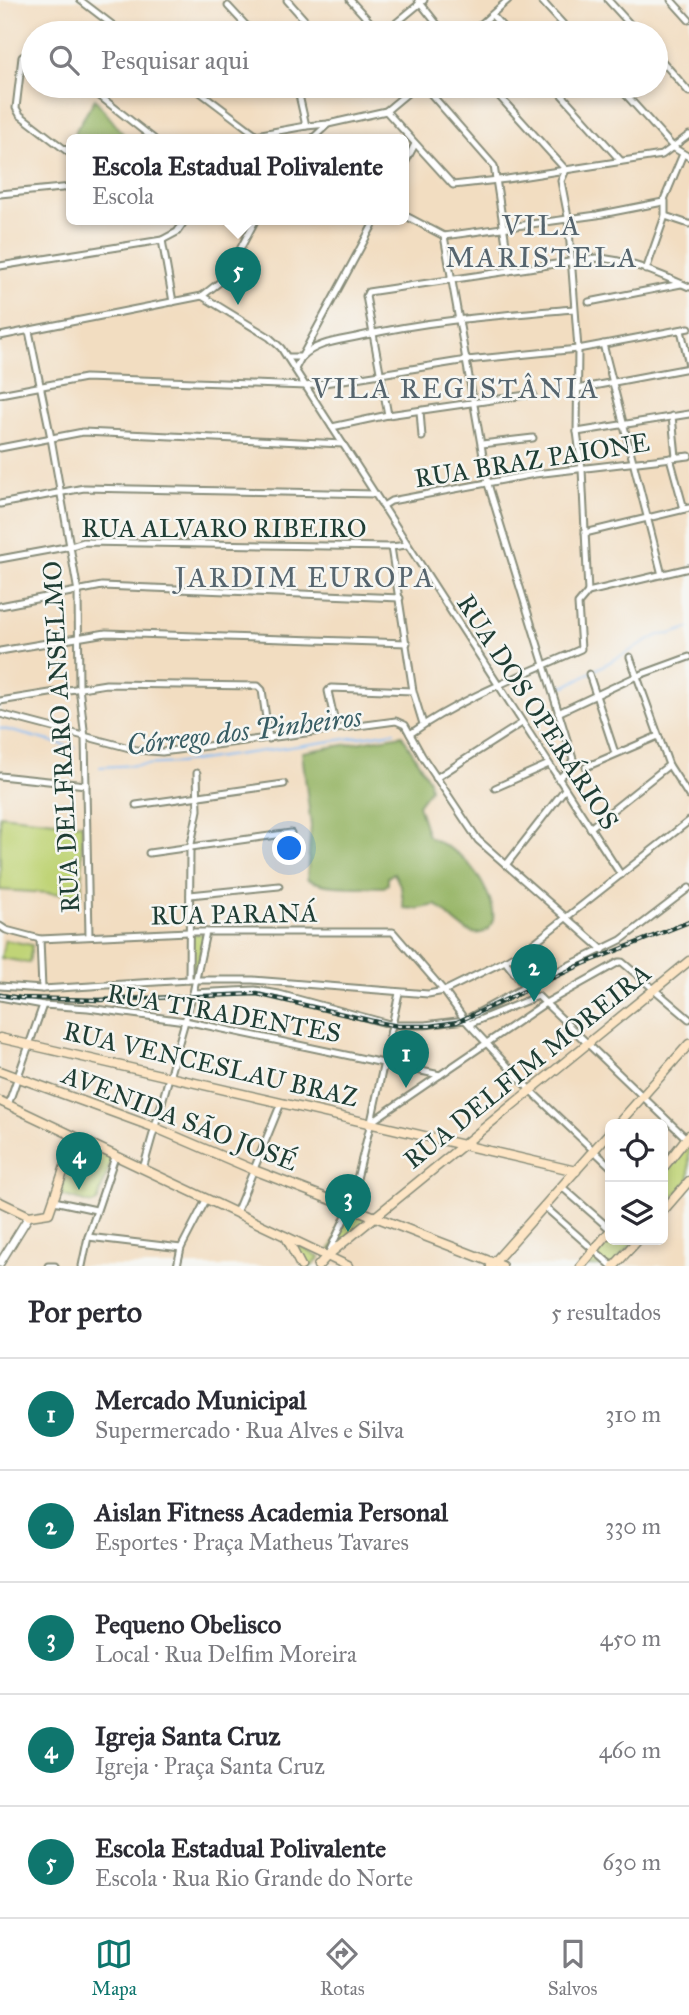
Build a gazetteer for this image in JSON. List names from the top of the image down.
{
  "streets": {
    "main road": ["RUA VENCESLAU BRAZ", "RUA DELFIM MOREIRA", "AVENIDA SÃO JOSÉ"],
    "street": [
      "RUA BRAZ PAIONE",
      "RUA ALVARO RIBEIRO",
      "RUA DOS OPERÁRIOS",
      "RUA DELFRARO ANSELMO",
      "RUA PARANÁ",
      "RUA TIRADENTES"
    ]
  },
  "crossings": [
    ["RUA BRAZ PAIONE", "RUA DOS OPERÁRIOS"],
    ["RUA ALVARO RIBEIRO", "RUA DOS OPERÁRIOS"],
    ["RUA ALVARO RIBEIRO", "RUA DELFRARO ANSELMO"],
    ["RUA DELFRARO ANSELMO", "RUA PARANÁ"],
    ["RUA PARANÁ", "RUA DELFIM MOREIRA"],
    ["RUA VENCESLAU BRAZ", "RUA DELFIM MOREIRA"],
    ["RUA DELFIM MOREIRA", "AVENIDA SÃO JOSÉ"]
  ],
  "districts": ["VILA MARISTELA", "VILA REGISTÂNIA", "JARDIM EUROPA"],
  "water": ["Córrego dos Pinheiros"],
  "page": {
    "search": "Pesquisar aqui",
    "popup": ["Escola Estadual Polivalente", "Escola"],
    "pins": [
      "5",
      "2",
      "1",
      "4",
      "3"
    ],
    "heading": ["Por perto", "5 resultados"],
    "list": [
      {
        "mark": "1",
        "name": "Mercado Municipal",
        "note": "Supermercado · Rua Alves e Silva",
        "value": "310 m"
      },
      {
        "mark": "2",
        "name": "Aislan Fitness Academia Personal",
        "note": "Esportes · Praça Matheus Tavares",
        "value": "330 m"
      },
      {
        "mark": "3",
        "name": "Pequeno Obelisco",
        "note": "Local · Rua Delfim Moreira",
        "value": "450 m"
      },
      {
        "mark": "4",
        "name": "Igreja Santa Cruz",
        "note": "Igreja · Praça Santa Cruz",
        "value": "460 m"
      },
      {
        "mark": "5",
        "name": "Escola Estadual Polivalente",
        "note": "Escola · Rua Rio Grande do Norte",
        "value": "630 m"
      }
    ],
    "nav": ["Mapa", "Rotas", "Salvos"]
  }
}
